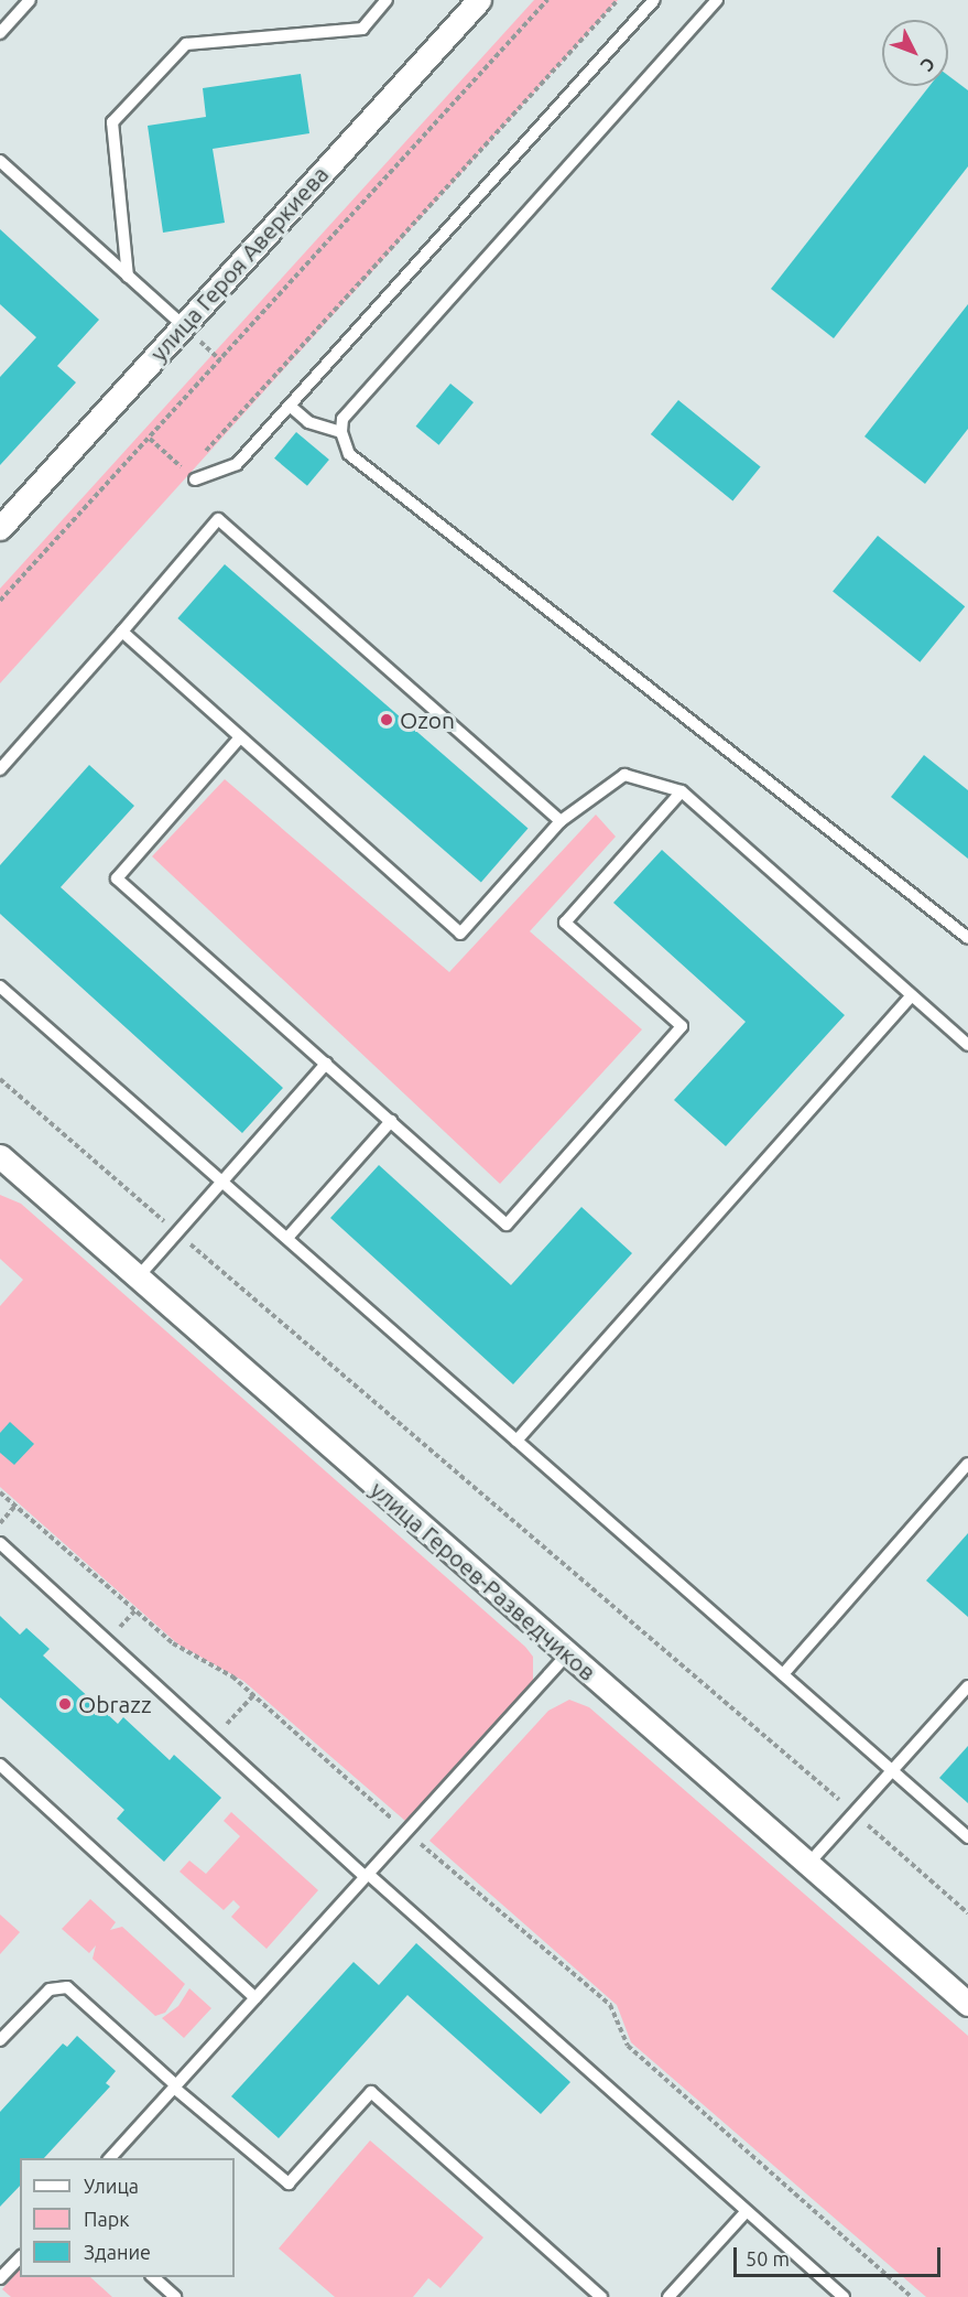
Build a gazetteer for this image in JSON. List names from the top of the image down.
{
  "streets": {
    "street": ["улица Героя Аверкиева", "улица Героев-Разведчиков"]
  },
  "places": ["Ozon", "Obrazz"],
  "legend": ["Улица", "Парк", "Здание"],
  "scale_bar": "50 m",
  "north": "bottom right"
}
